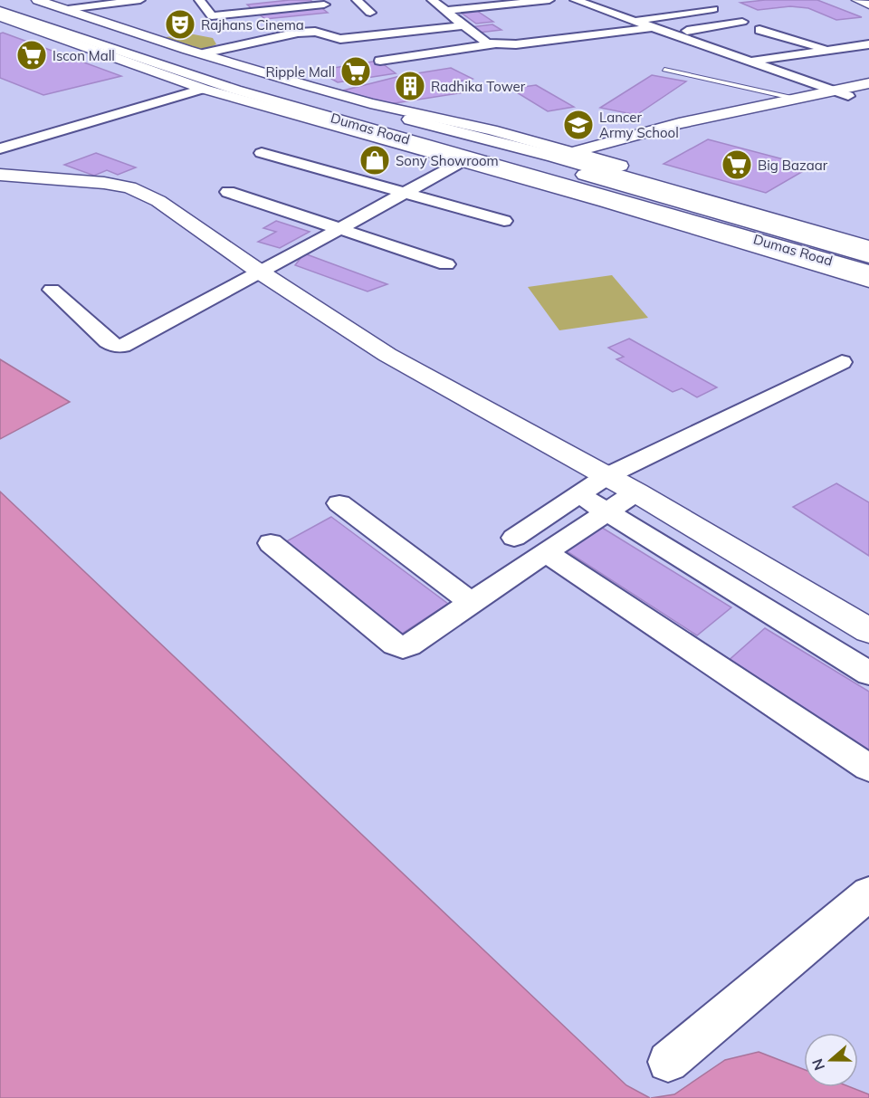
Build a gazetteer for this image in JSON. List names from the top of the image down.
{
  "streets": {
    "main road": ["Dumas Road"]
  },
  "places": {
    "theatre": ["Rajhans Cinema"],
    "supermarket": ["Iscon Mall", "Ripple Mall", "Big Bazaar"],
    "building": ["Radhika Tower"],
    "school or university": ["Lancer Army School"],
    "shop": ["Sony Showroom"]
  },
  "north": "left"
}
